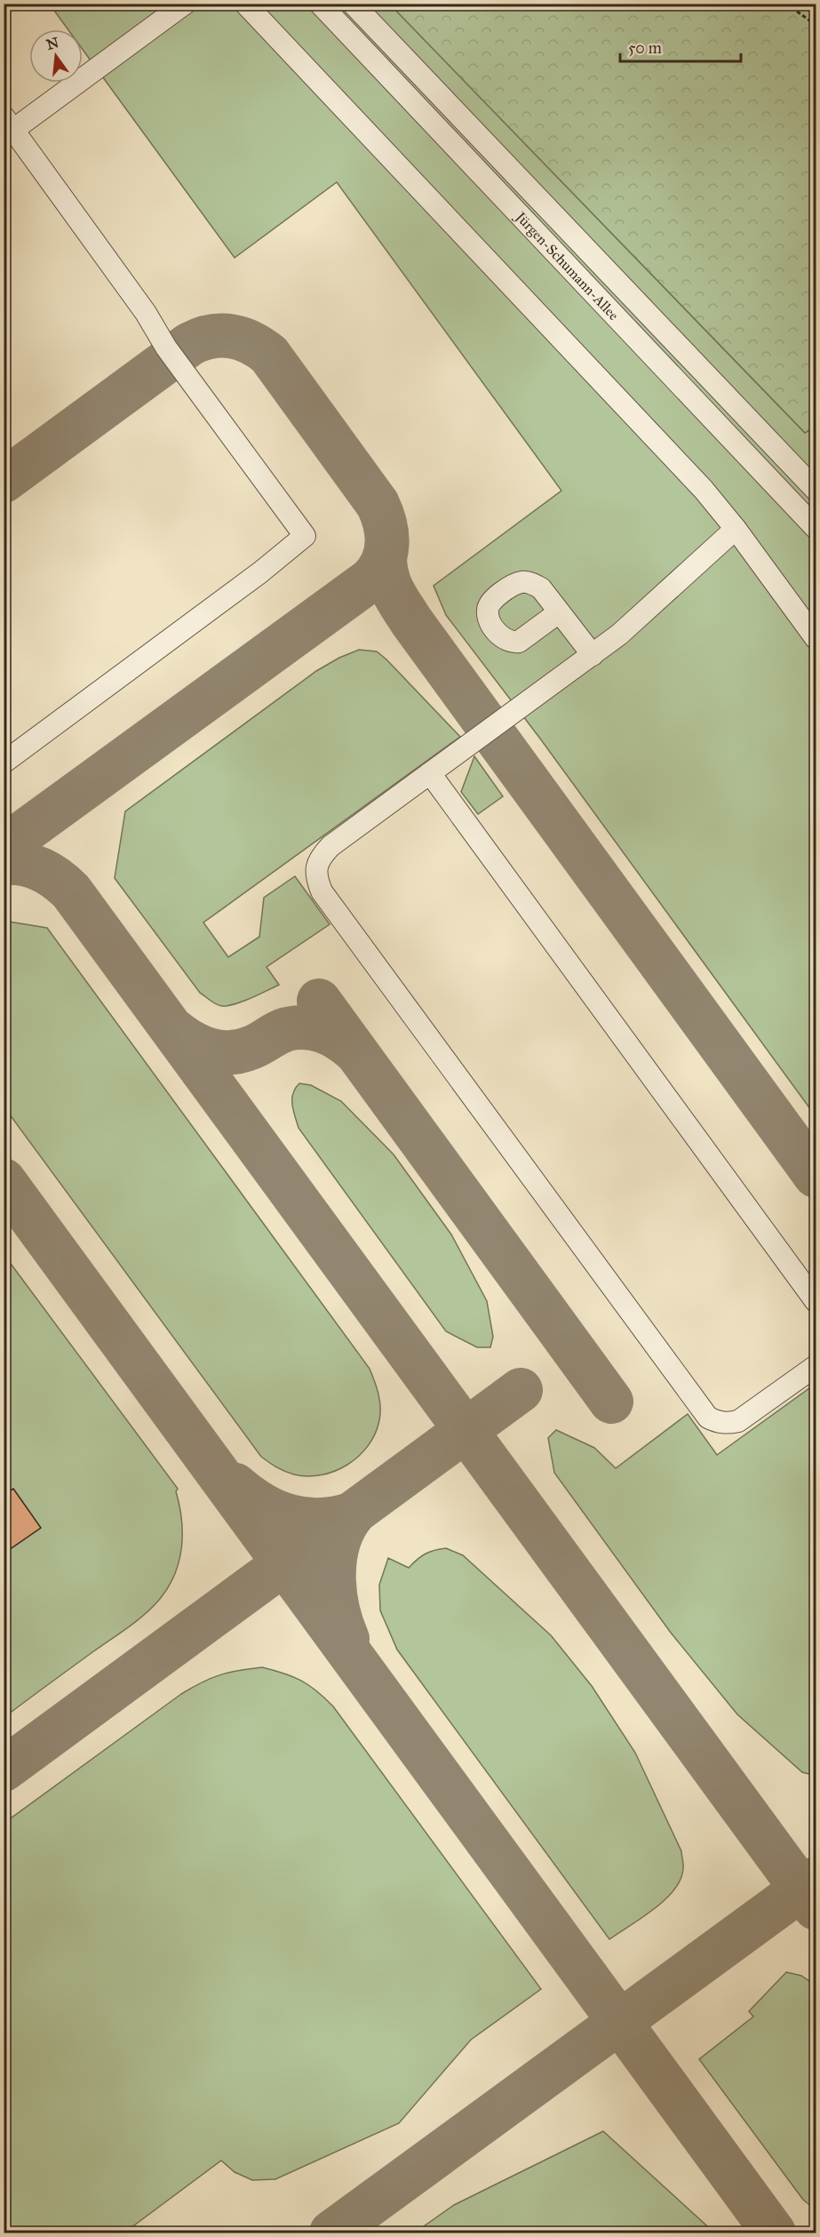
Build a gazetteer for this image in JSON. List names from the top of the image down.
{
  "streets": {
    "street": ["Jürgen-Schumann-Allee"]
  },
  "scale_bar": "50 m",
  "north": "top"
}
